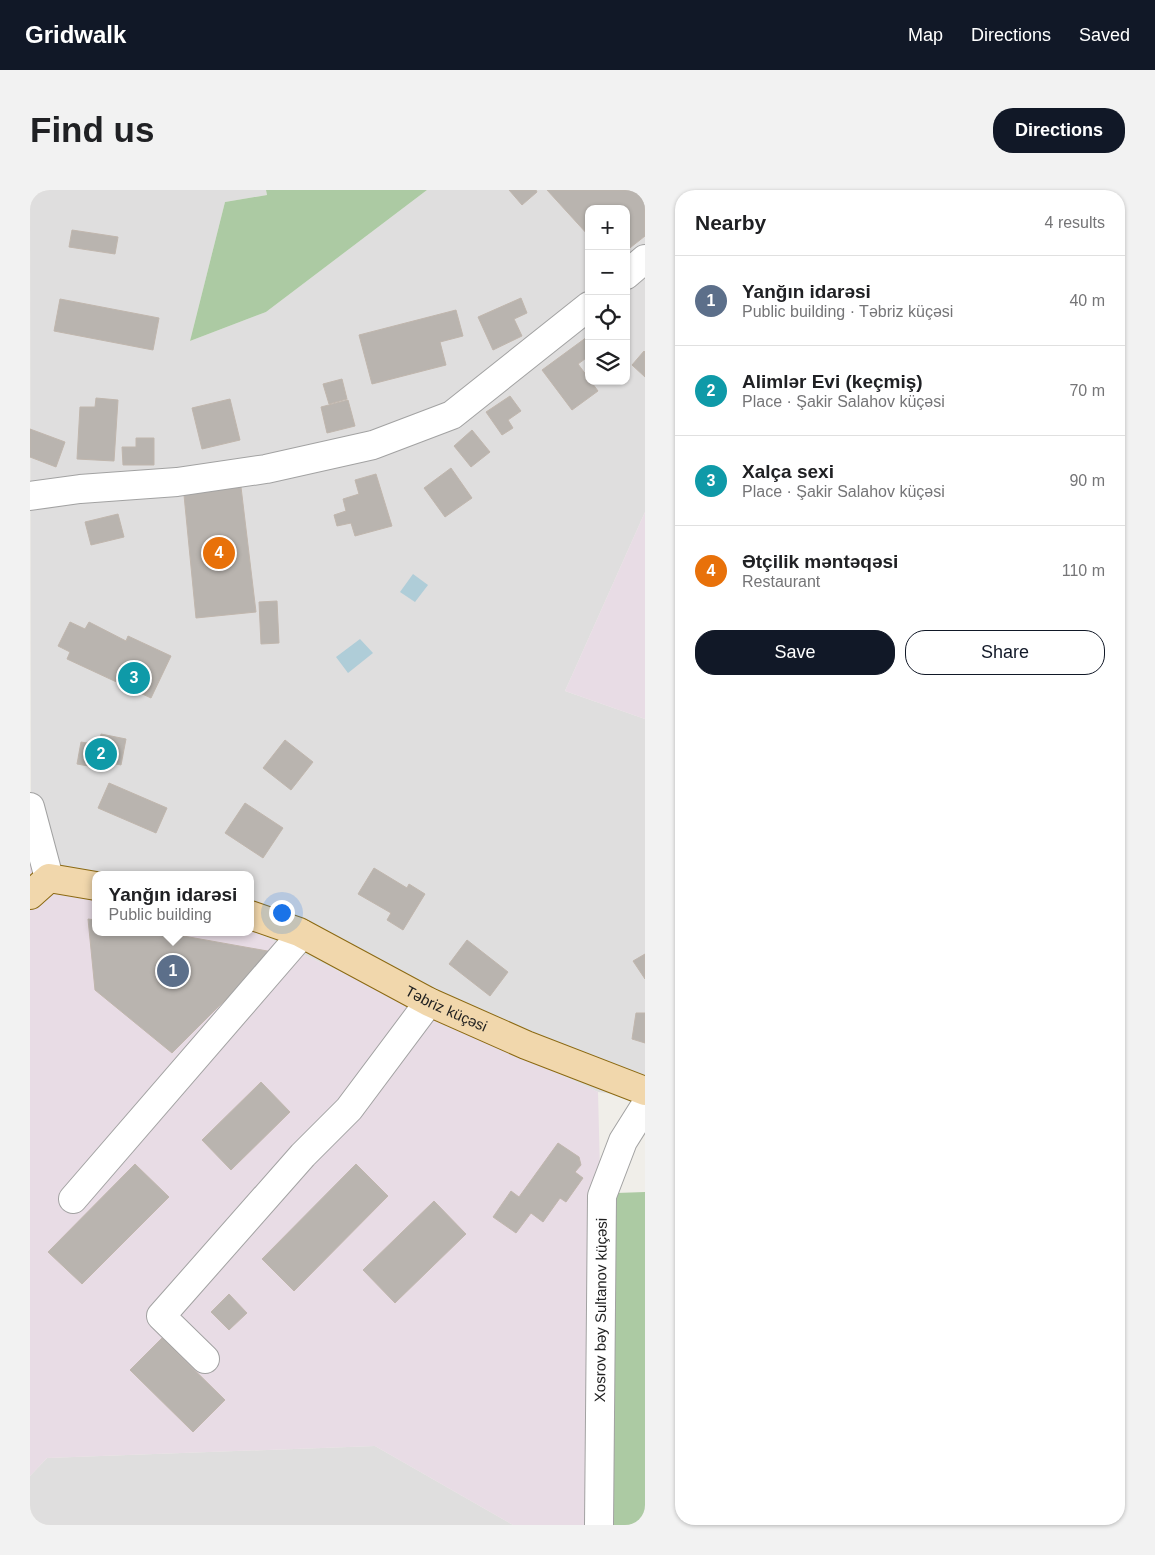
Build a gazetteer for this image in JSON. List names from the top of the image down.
{
  "streets": {
    "main road": ["Təbriz küçəsi"],
    "street": ["Xosrov bəy Sultanov küçəsi"]
  },
  "page": {
    "header": "Gridwalk",
    "nav": ["Map", "Directions", "Saved"],
    "buttons": [
      "Directions",
      ["Save", "Share"]
    ],
    "title": "Find us",
    "heading": ["Nearby", "4 results"],
    "map_buttons": ["+", "−"],
    "list": [
      {
        "mark": "1",
        "name": "Yanğın idarəsi",
        "note": "Public building · Təbriz küçəsi",
        "value": "40 m"
      },
      {
        "mark": "2",
        "name": "Alimlər Evi (keçmiş)",
        "note": "Place · Şakir Salahov küçəsi",
        "value": "70 m"
      },
      {
        "mark": "3",
        "name": "Xalça sexi",
        "note": "Place · Şakir Salahov küçəsi",
        "value": "90 m"
      },
      {
        "mark": "4",
        "name": "Ətçilik məntəqəsi",
        "note": "Restaurant",
        "value": "110 m"
      }
    ],
    "pins": [
      "4",
      "3",
      "2",
      "1"
    ],
    "popup": ["Yanğın idarəsi", "Public building"]
  }
}
